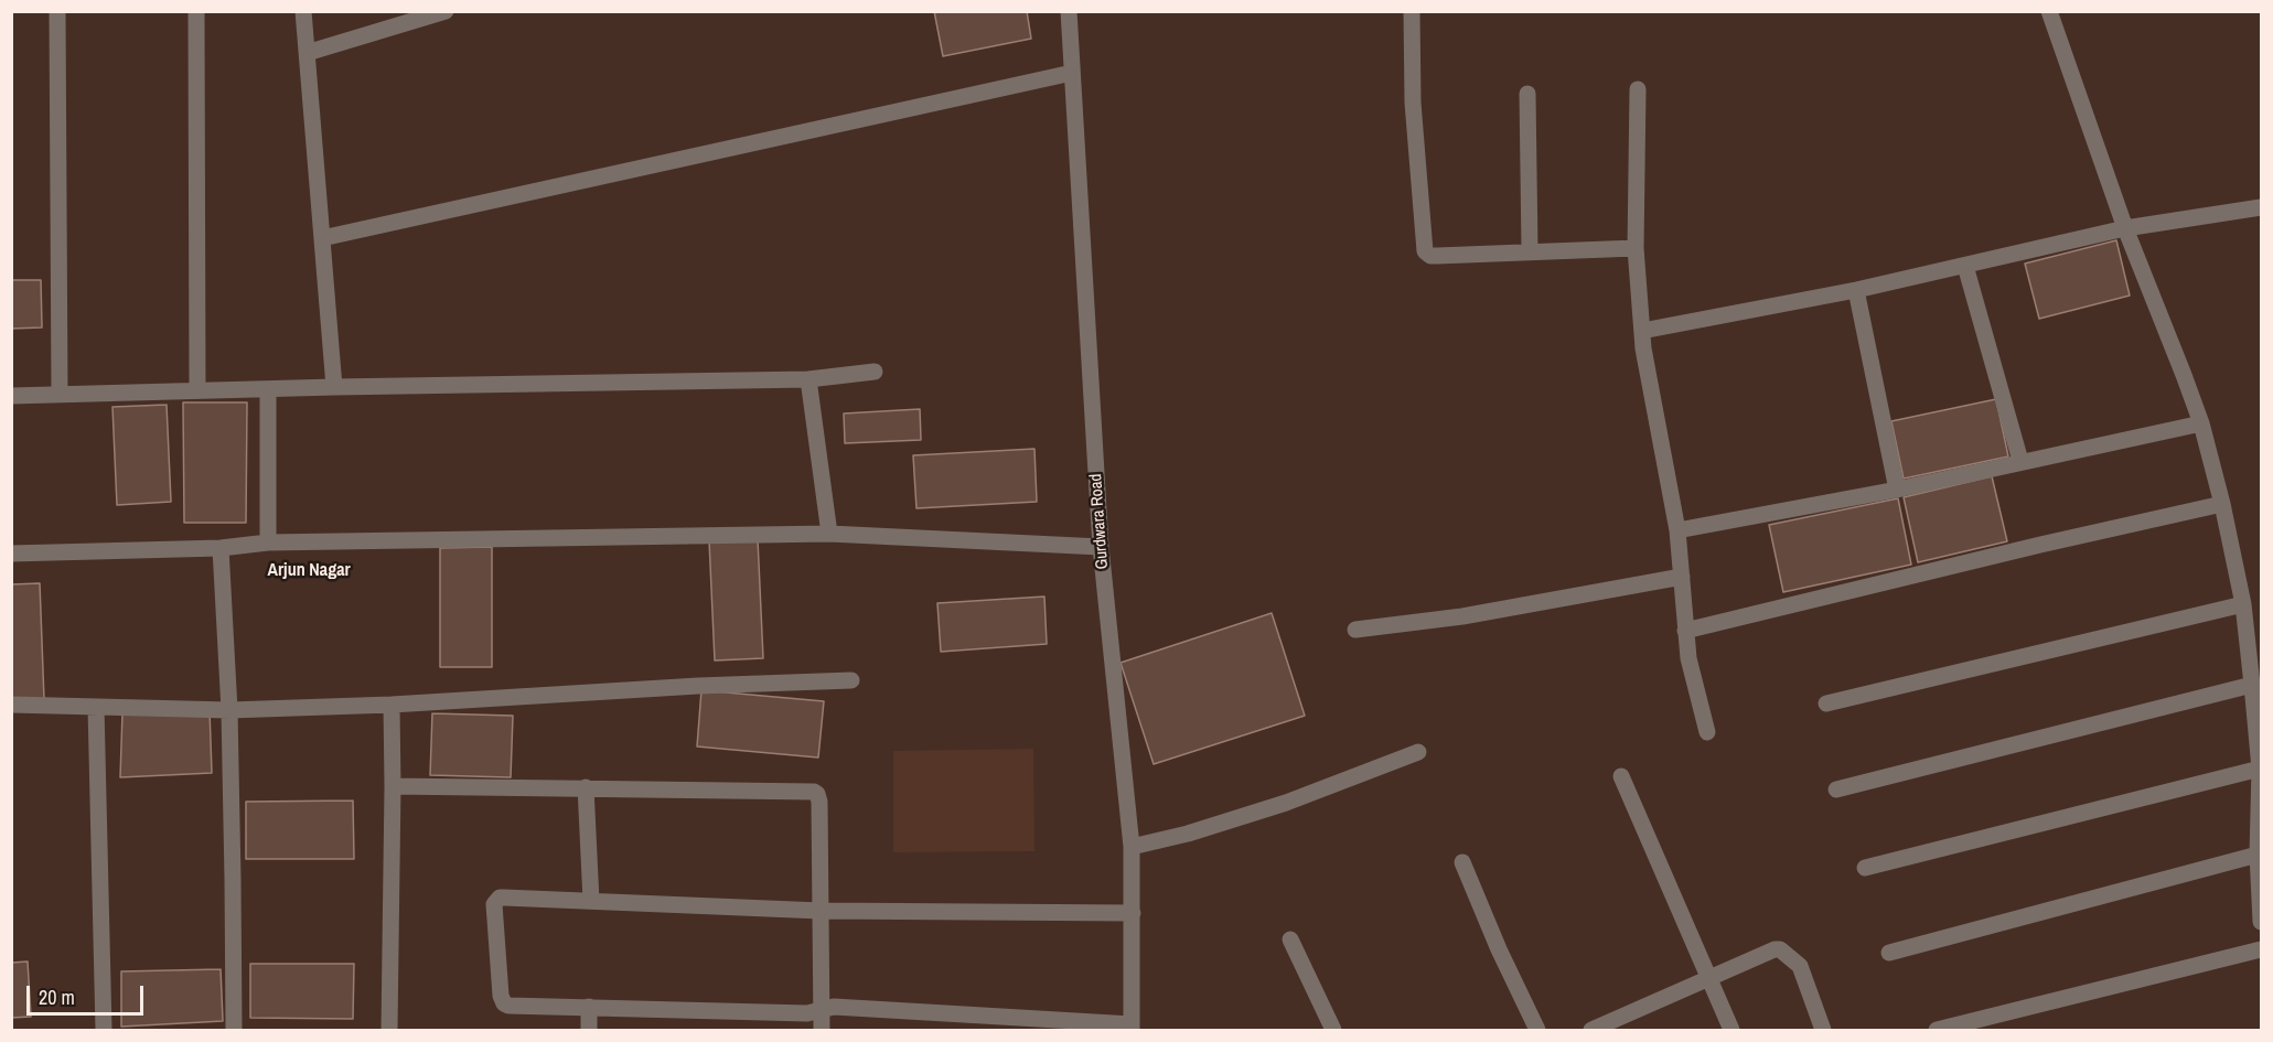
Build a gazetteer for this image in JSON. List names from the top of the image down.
{
  "streets": {
    "street": ["Gurdwara Road"]
  },
  "districts": ["Arjun Nagar"],
  "scale_bar": "20 m"
}
